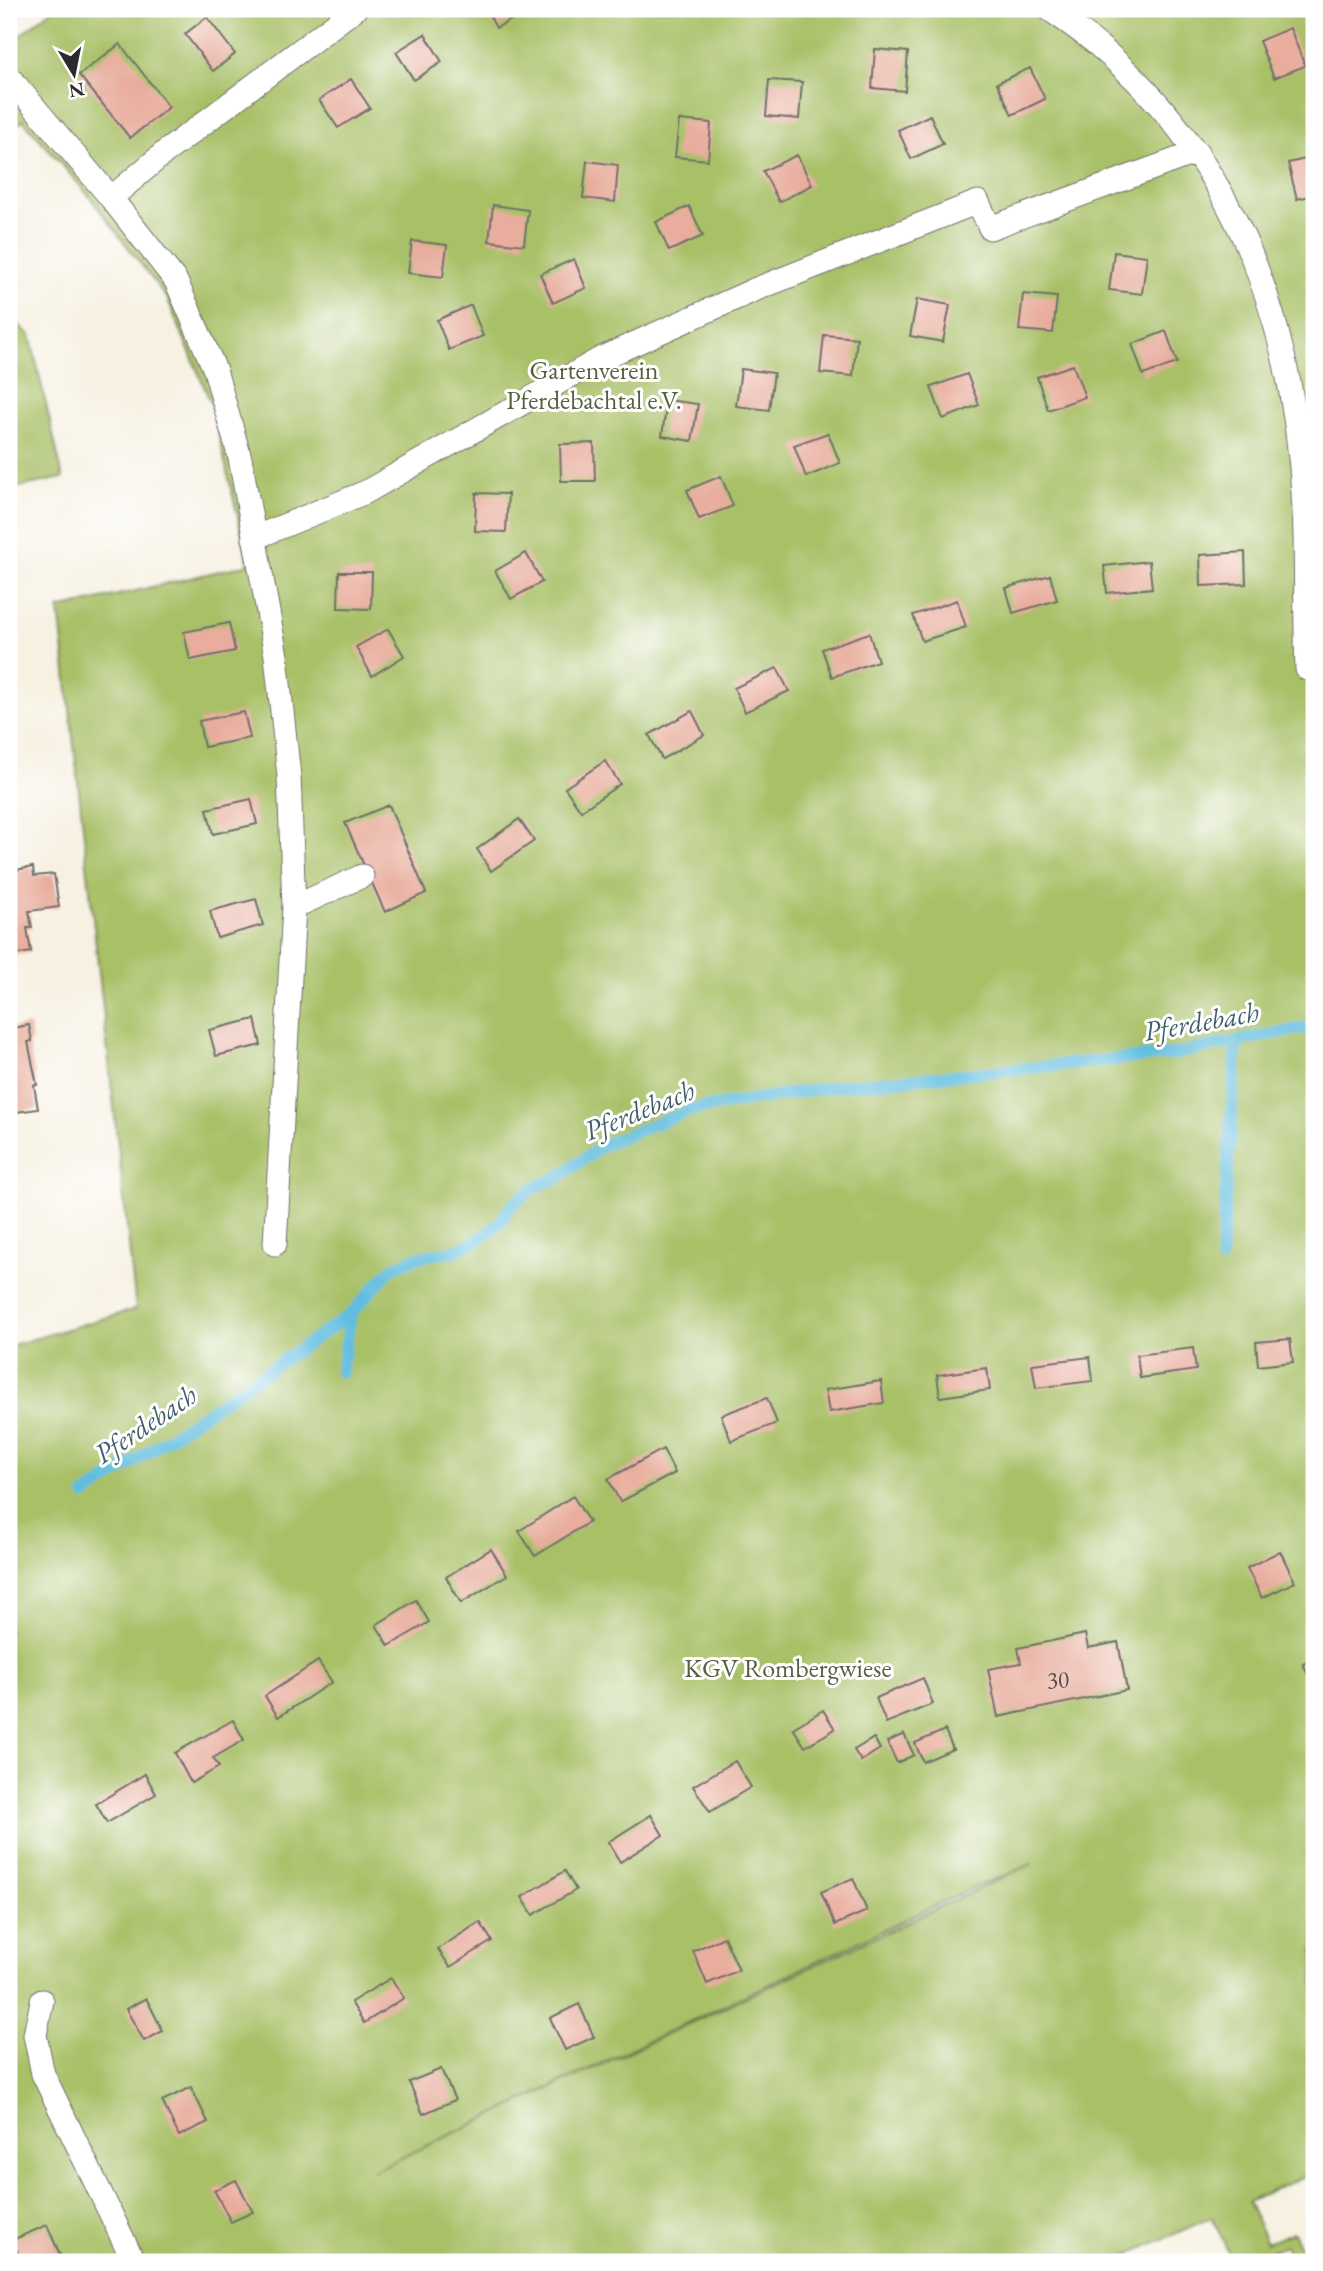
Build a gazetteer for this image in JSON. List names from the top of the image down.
{
  "water": ["Pferdebach"],
  "parks": ["Gartenverein Pferdebachtal e.V.", "KGV Rombergwiese"],
  "house_numbers": ["30"],
  "north": "bottom"
}
